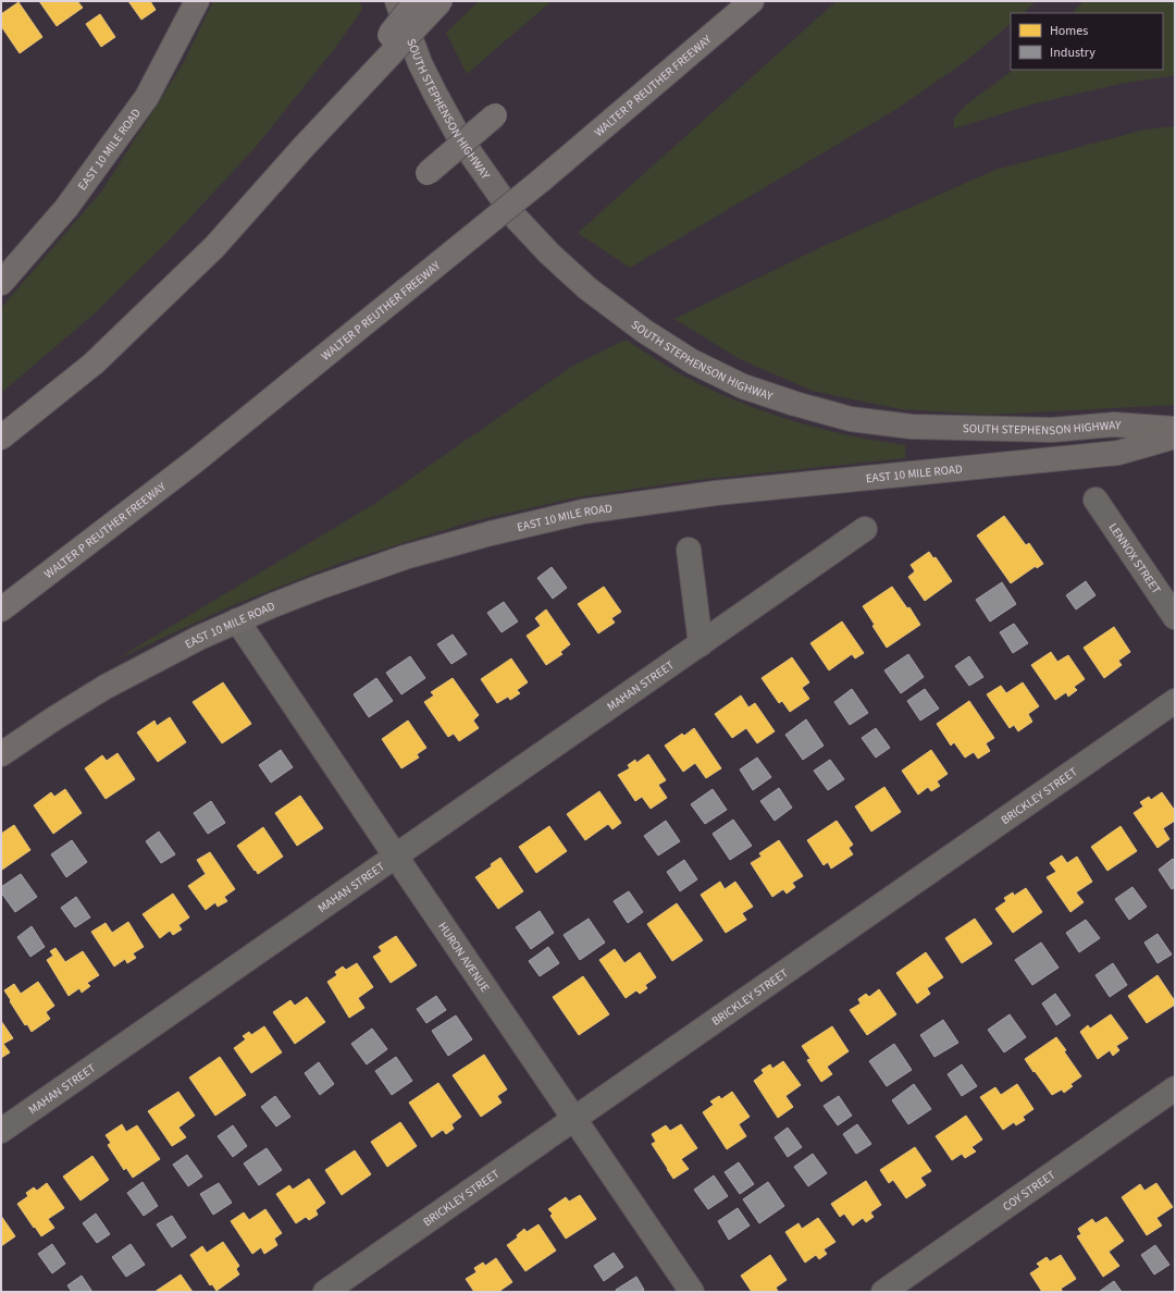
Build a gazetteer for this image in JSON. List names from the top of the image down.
{
  "streets": {
    "highway": ["WALTER P REUTHER FREEWAY"],
    "main road": ["SOUTH STEPHENSON HIGHWAY", "EAST 10 MILE ROAD"],
    "street": [
      "LENNOX STREET",
      "MAHAN STREET",
      "BRICKLEY STREET",
      "HURON AVENUE",
      "COY STREET"
    ]
  },
  "crossings": [
    ["EAST 10 MILE ROAD", "HURON AVENUE"],
    ["MAHAN STREET", "HURON AVENUE"],
    ["BRICKLEY STREET", "HURON AVENUE"]
  ],
  "legend": ["Homes", "Industry"]
}
